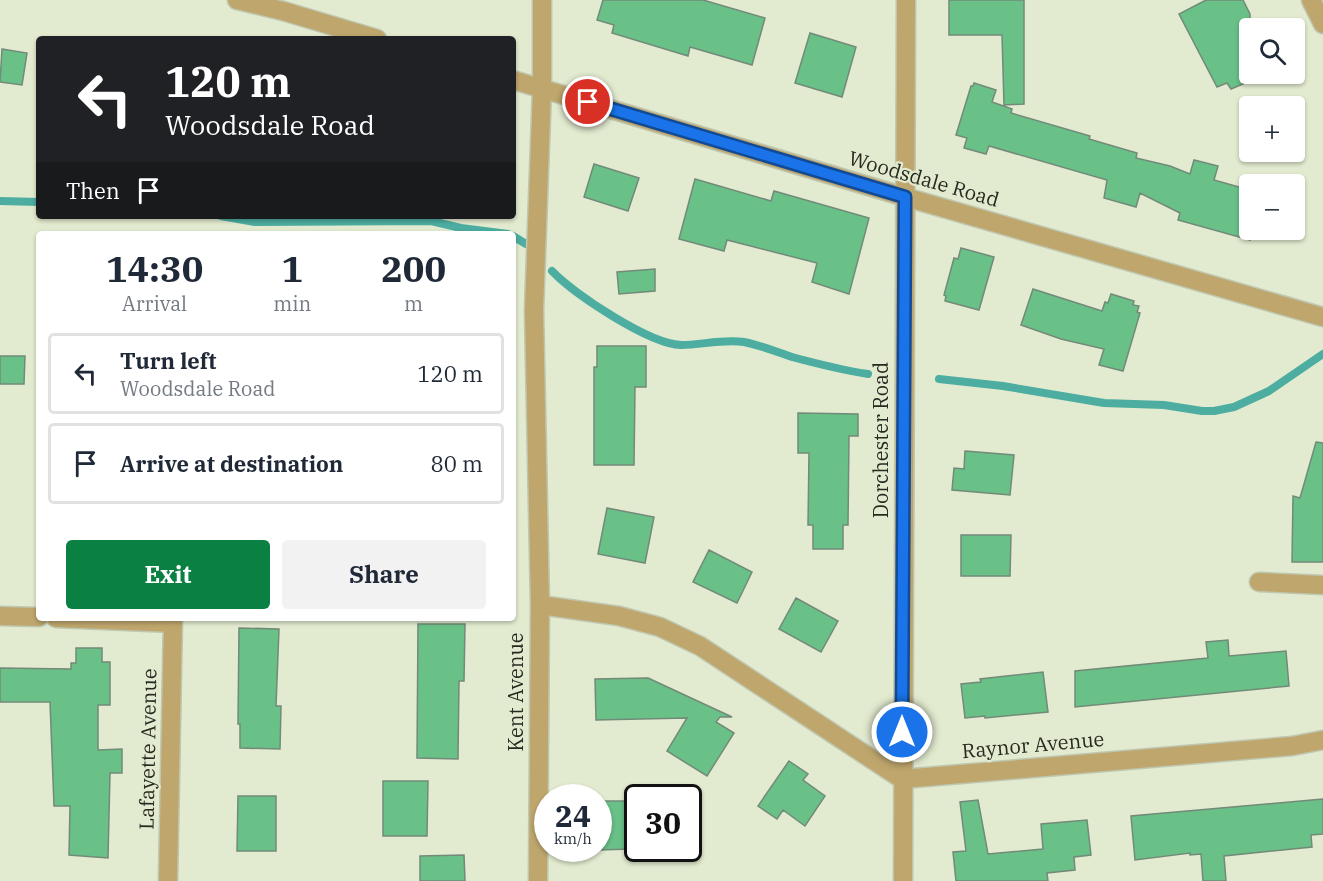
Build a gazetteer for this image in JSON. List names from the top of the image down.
{
  "streets": {
    "street": [
      "Woodsdale Road",
      "Dorchester Road",
      "Kent Avenue",
      "Raynor Avenue",
      "Lafayette Avenue"
    ]
  },
  "crossings": [
    ["Woodsdale Road", "Dorchester Road"],
    ["Woodsdale Road", "Kent Avenue"],
    ["Dorchester Road", "Raynor Avenue"]
  ],
  "page": {
    "map_buttons": ["+", "−"],
    "turn": ["120 m", "Woodsdale Road"],
    "then": "Then",
    "eta": [
      "14:30",
      "Arrival",
      "1",
      "min",
      "200",
      "m"
    ],
    "list": [
      {
        "name": "Turn left",
        "note": "Woodsdale Road",
        "value": "120 m"
      },
      {
        "name": "Arrive at destination",
        "value": "80 m"
      }
    ],
    "buttons": ["Exit", "Share"],
    "speed": "24 km/h",
    "limit": "30"
  }
}
